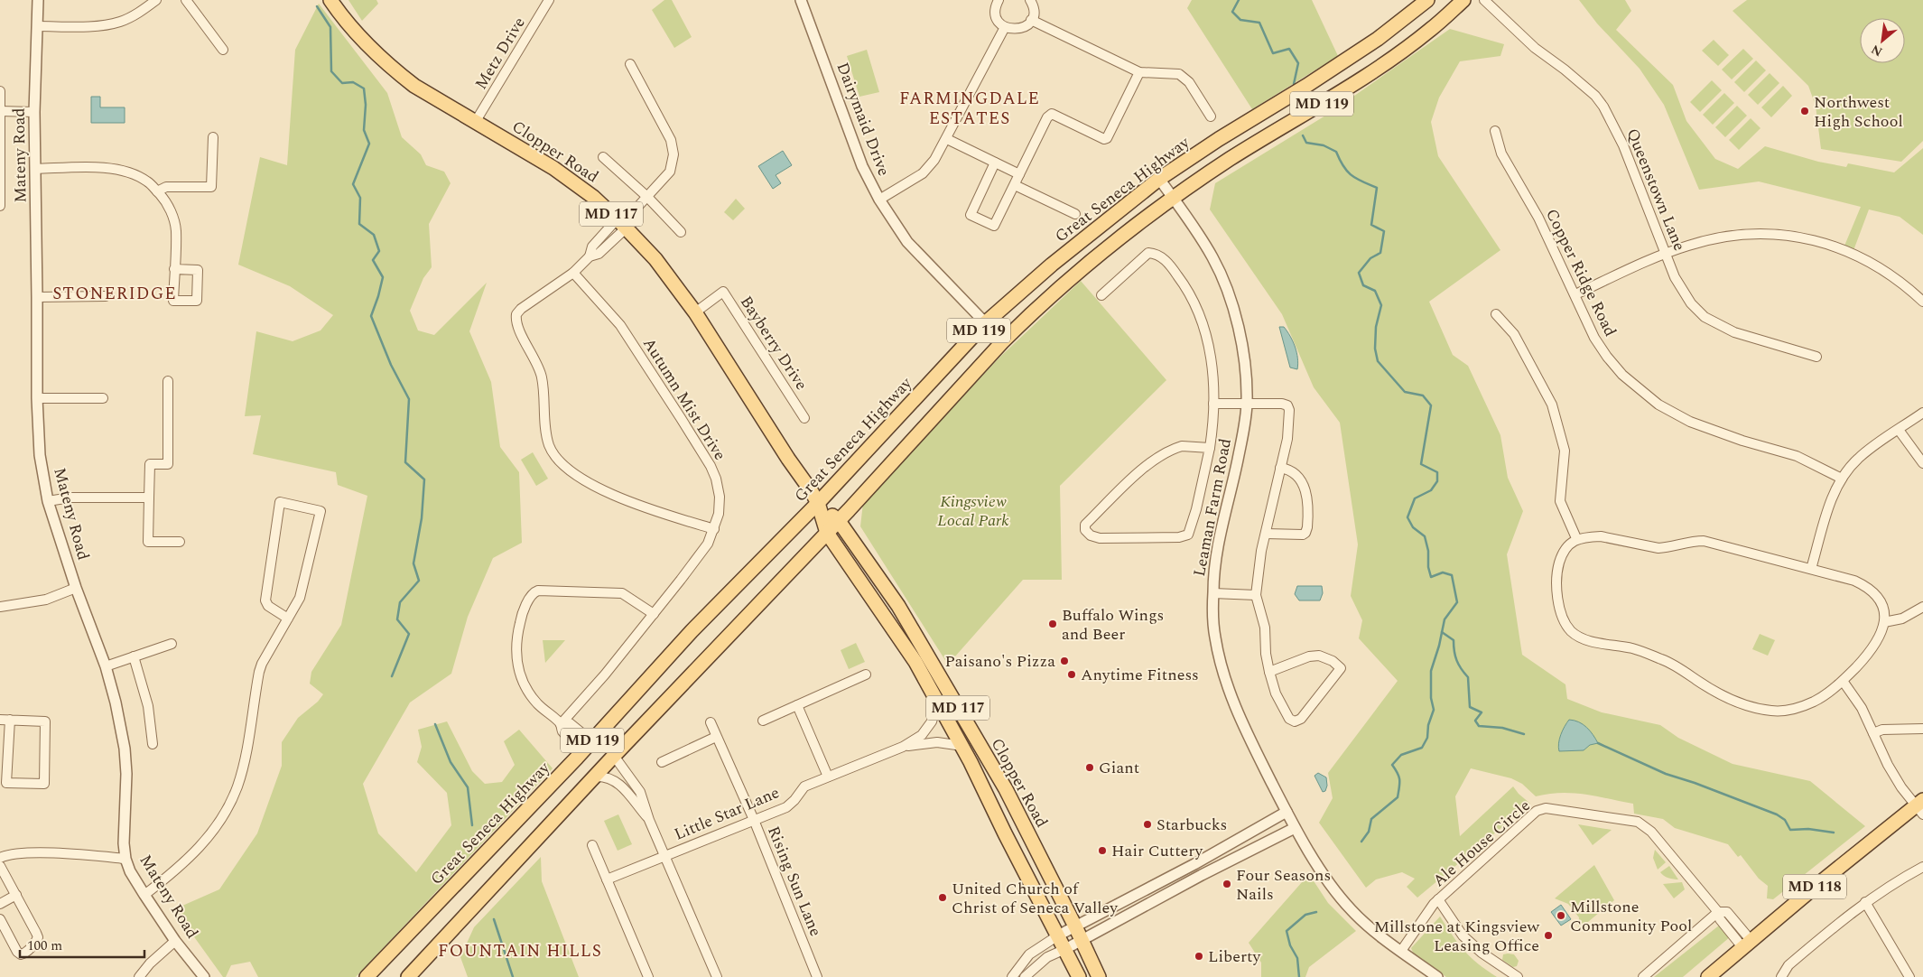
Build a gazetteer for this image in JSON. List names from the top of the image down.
{
  "streets": {
    "main road": [
      "MD 119",
      "Clopper Road",
      "Great Seneca Highway",
      "MD 117",
      "MD 118"
    ],
    "street": [
      "Metz Drive",
      "Dairymaid Drive",
      "Mateny Road",
      "Queenstown Lane",
      "Copper Ridge Road",
      "Bayberry Drive",
      "Autumn Mist Drive",
      "Leaman Farm Road",
      "Little Star Lane",
      "Ale House Circle",
      "Rising Sun Lane"
    ]
  },
  "crossings": [
    ["Metz Drive", "Clopper Road"],
    ["MD 119", "Dairymaid Drive"],
    ["MD 119", "Clopper Road"],
    ["MD 119", "Leaman Farm Road"],
    ["Dairymaid Drive", "Great Seneca Highway"],
    ["Clopper Road", "Great Seneca Highway"],
    ["Clopper Road", "Bayberry Drive"],
    ["Clopper Road", "Little Star Lane"],
    ["Great Seneca Highway", "Leaman Farm Road"],
    ["Leaman Farm Road", "Ale House Circle"],
    ["Little Star Lane", "Rising Sun Lane"],
    ["Ale House Circle", "MD 118"]
  ],
  "districts": ["FARMINGDALE ESTATES", "STONERIDGE", "FOUNTAIN HILLS"],
  "parks": ["Kingsview Local Park"],
  "places": [
    "Northwest High School",
    "Buffalo Wings and Beer",
    "Paisano's Pizza",
    "Anytime Fitness",
    "Giant",
    "Starbucks",
    "Hair Cuttery",
    "Four Seasons Nails",
    "United Church of Christ of Seneca Valley",
    "Millstone Community Pool",
    "Millstone at Kingsview Leasing Office",
    "Liberty"
  ],
  "scale_bar": "100 m",
  "north": "bottom left"
}
